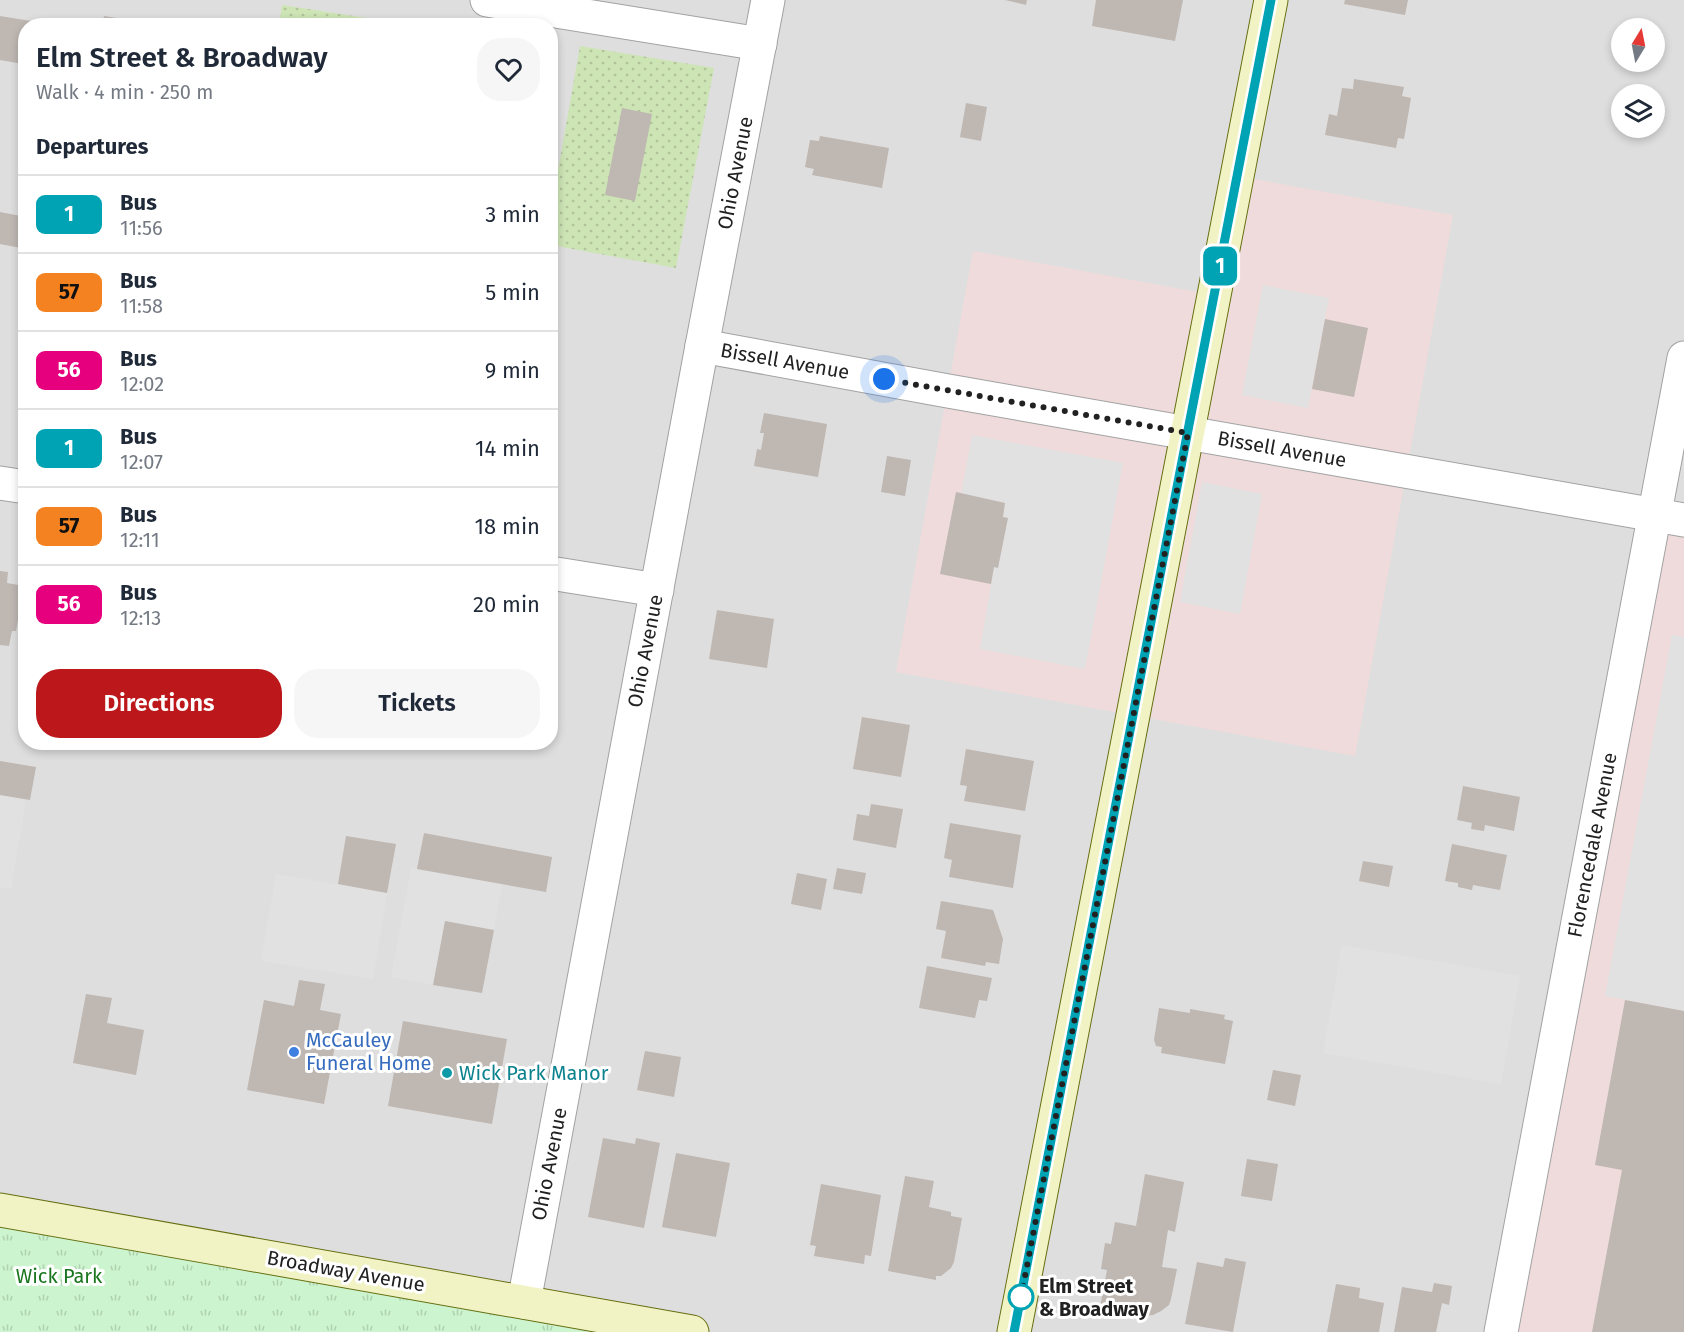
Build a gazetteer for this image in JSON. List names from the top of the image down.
{
  "streets": {
    "street": [
      "Ohio Avenue",
      "Bissell Avenue",
      "Florencedale Avenue",
      "Broadway Avenue"
    ]
  },
  "crossings": [
    ["Ohio Avenue", "Bissell Avenue"],
    ["Ohio Avenue", "Broadway Avenue"],
    ["Bissell Avenue", "Florencedale Avenue"]
  ],
  "parks": ["Wick Park"],
  "places": ["McCauley Funeral Home", "Wick Park Manor", "Elm Street & Broadway"],
  "lines": ["bus line 1"],
  "north": "top",
  "page": {
    "on_map": "1",
    "heading": [
      ["Elm Street & Broadway", "Walk · 4 min · 250 m"],
      "Departures"
    ],
    "list": [
      {
        "mark": "1",
        "name": "Bus",
        "note": "11:56",
        "value": "3 min"
      },
      {
        "mark": "57",
        "name": "Bus",
        "note": "11:58",
        "value": "5 min"
      },
      {
        "mark": "56",
        "name": "Bus",
        "note": "12:02",
        "value": "9 min"
      },
      {
        "mark": "1",
        "name": "Bus",
        "note": "12:07",
        "value": "14 min"
      },
      {
        "mark": "57",
        "name": "Bus",
        "note": "12:11",
        "value": "18 min"
      },
      {
        "mark": "56",
        "name": "Bus",
        "note": "12:13",
        "value": "20 min"
      }
    ],
    "buttons": ["Directions", "Tickets"]
  }
}
